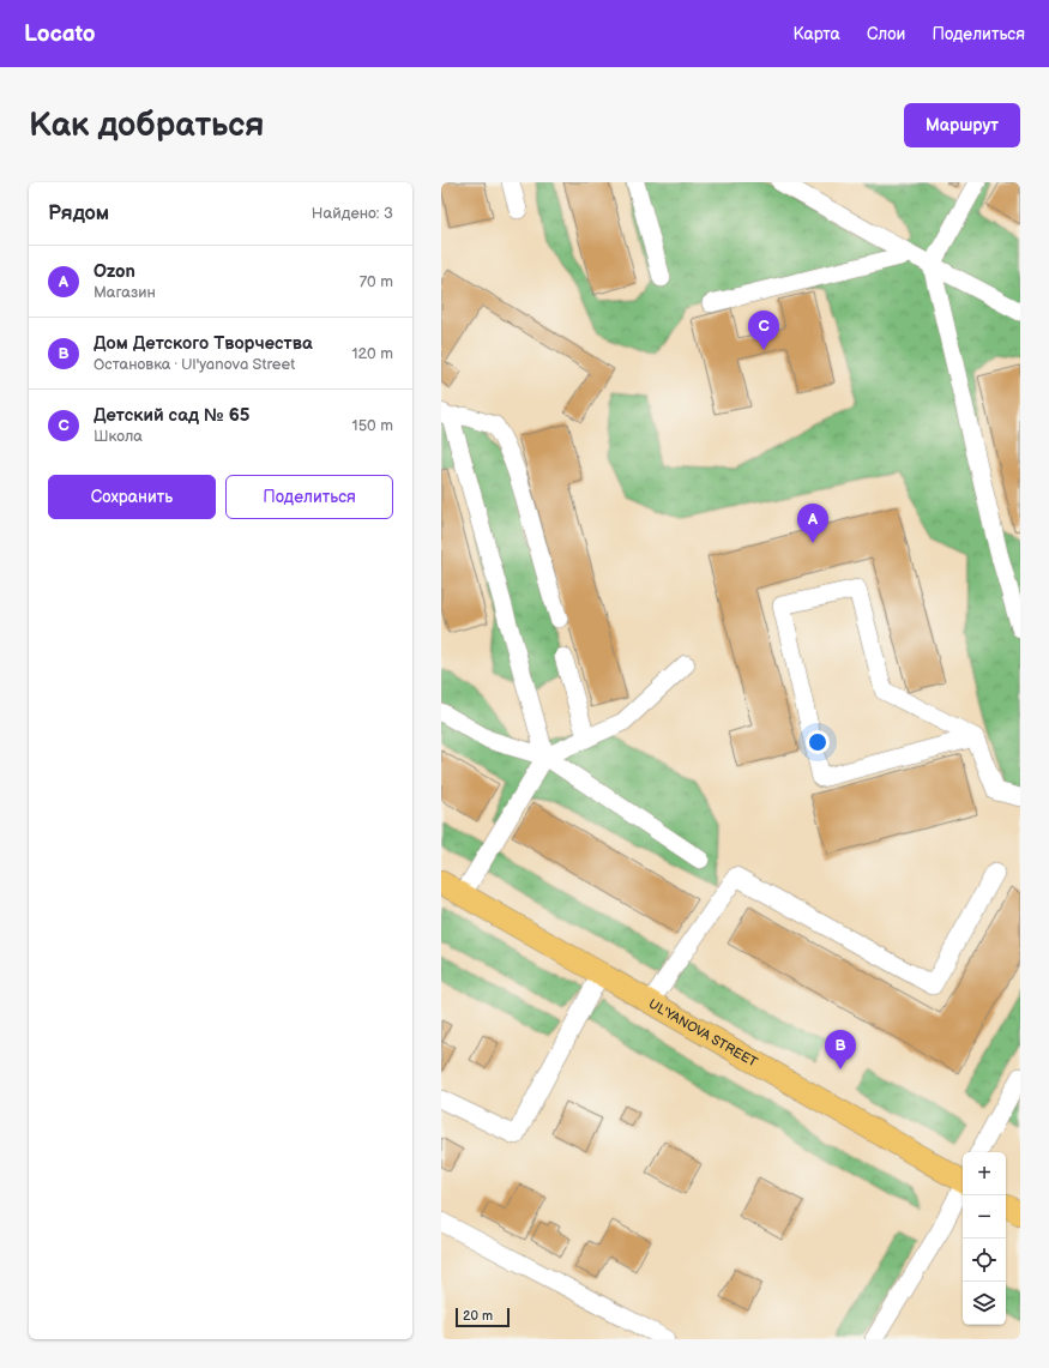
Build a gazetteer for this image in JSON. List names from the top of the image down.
{
  "streets": {
    "main road": ["UL'YANOVA STREET"]
  },
  "scale_bar": "20 m",
  "page": {
    "header": "Locato",
    "nav": ["Карта", "Слои", "Поделиться"],
    "buttons": [
      "Маршрут",
      ["Сохранить", "Поделиться"]
    ],
    "title": "Как добраться",
    "heading": ["Рядом", "Найдено: 3"],
    "list": [
      {
        "mark": "A",
        "name": "Ozon",
        "note": "Магазин",
        "value": "70 m"
      },
      {
        "mark": "B",
        "name": "Дом Детского Творчества",
        "note": "Остановка · Ul'yanova Street",
        "value": "120 m"
      },
      {
        "mark": "C",
        "name": "Детский сад № 65",
        "note": "Школа",
        "value": "150 m"
      }
    ],
    "pins": ["C", "A", "B"],
    "map_buttons": ["+", "−"],
    "scale": "20 m"
  }
}
